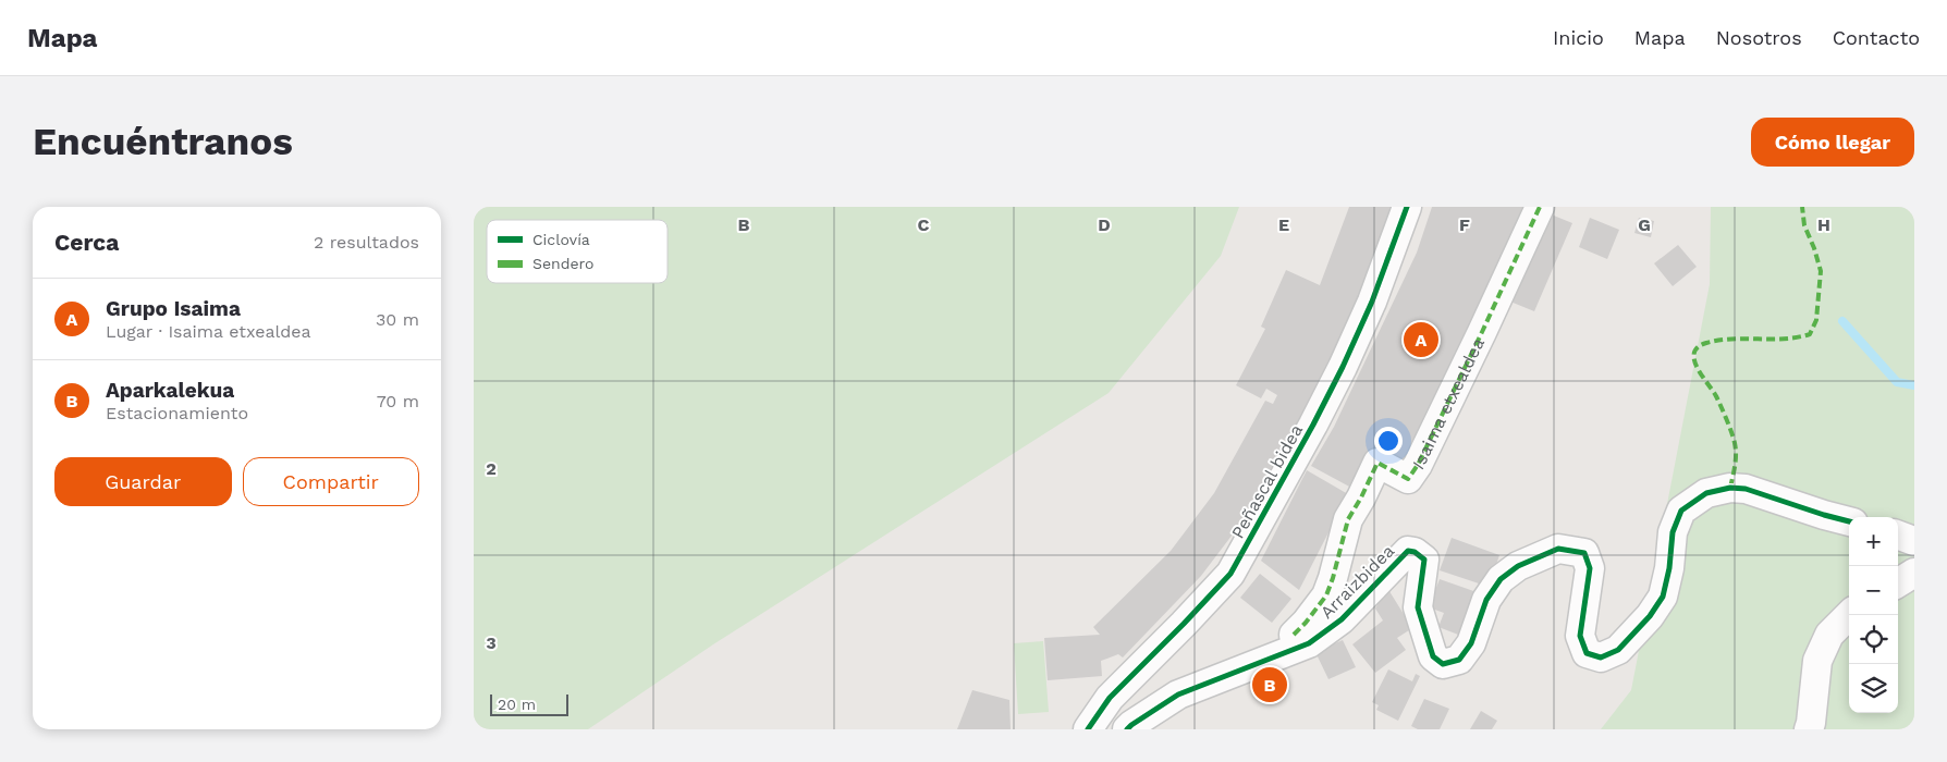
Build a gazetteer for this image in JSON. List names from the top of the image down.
{
  "streets": {
    "street": ["Isaima etxealdea", "Peñascal bidea", "Arraizbidea"]
  },
  "legend": ["Ciclovía", "Sendero"],
  "scale_bar": "20 m",
  "page": {
    "header": "Mapa",
    "nav": [
      "Inicio",
      "Mapa",
      "Nosotros",
      "Contacto"
    ],
    "buttons": [
      "Cómo llegar",
      ["Guardar", "Compartir"]
    ],
    "title": "Encuéntranos",
    "heading": ["Cerca", "2 resultados"],
    "list": [
      {
        "mark": "A",
        "name": "Grupo Isaima",
        "note": "Lugar · Isaima etxealdea",
        "value": "30 m"
      },
      {
        "mark": "B",
        "name": "Aparkalekua",
        "note": "Estacionamiento",
        "value": "70 m"
      }
    ],
    "pins": ["A", "B"],
    "map_buttons": ["+", "−"],
    "scale": "20 m"
  },
  "grid": {
    "columns": [
      "B",
      "C",
      "D",
      "E",
      "F",
      "G",
      "H"
    ],
    "rows": ["2", "3"]
  }
}
